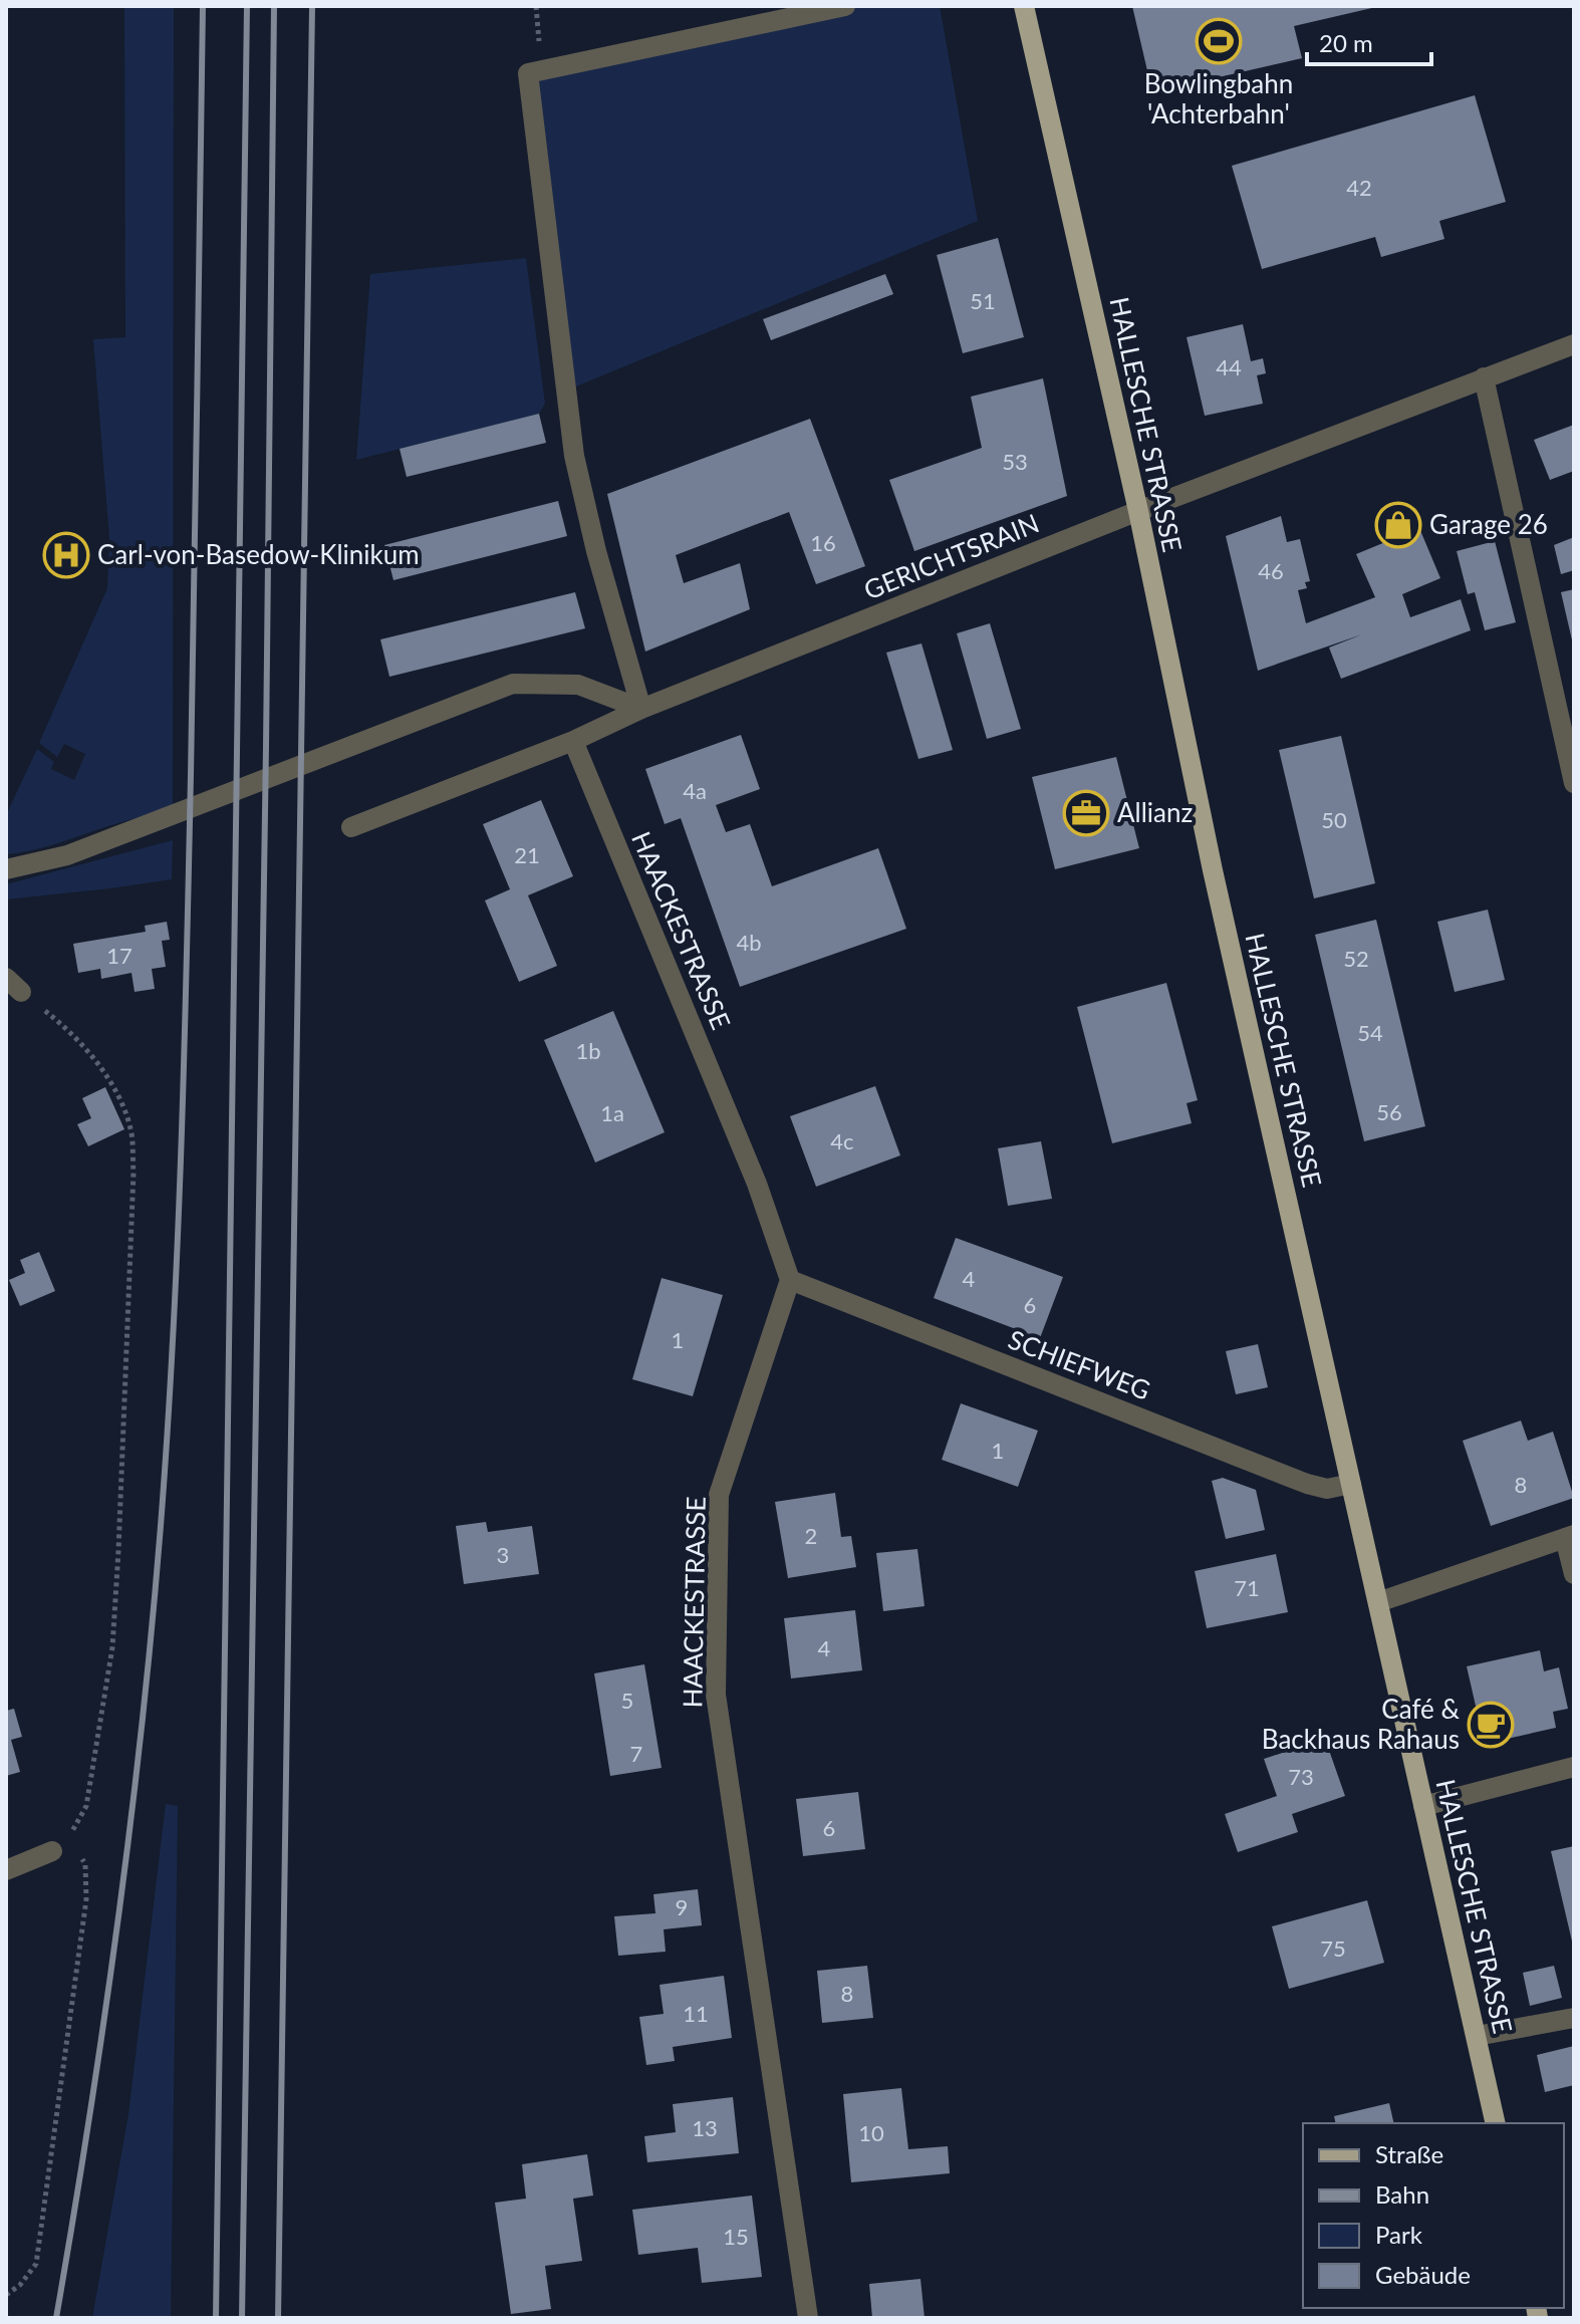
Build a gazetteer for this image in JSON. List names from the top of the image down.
{
  "streets": {
    "main road": ["HALLESCHE STRASSE"],
    "street": ["GERICHTSRAIN", "HAACKESTRASSE", "SCHIEFWEG"]
  },
  "crossings": [
    ["HALLESCHE STRASSE", "GERICHTSRAIN"],
    ["HALLESCHE STRASSE", "SCHIEFWEG"],
    ["GERICHTSRAIN", "HAACKESTRASSE"],
    ["HAACKESTRASSE", "SCHIEFWEG"]
  ],
  "places": {
    "sports": ["Bowlingbahn 'Achterbahn'"],
    "shop": ["Garage 26"],
    "hospital": ["Carl-von-Basedow-Klinikum"],
    "office": ["Allianz"],
    "cafe": ["Café & Backhaus Rahaus"]
  },
  "house_numbers": [
    "42",
    "51",
    "44",
    "53",
    "16",
    "46",
    "4a",
    "50",
    "21",
    "4b",
    "17",
    "52",
    "54",
    "1b",
    "56",
    "1a",
    "4c",
    "4",
    "6",
    "1",
    "1",
    "8",
    "2",
    "3",
    "71",
    "4",
    "5",
    "7",
    "73",
    "6",
    "9",
    "75",
    "8",
    "11",
    "13",
    "10",
    "15"
  ],
  "legend": [
    "Straße",
    "Bahn",
    "Park",
    "Gebäude"
  ],
  "scale_bar": "20 m"
}
